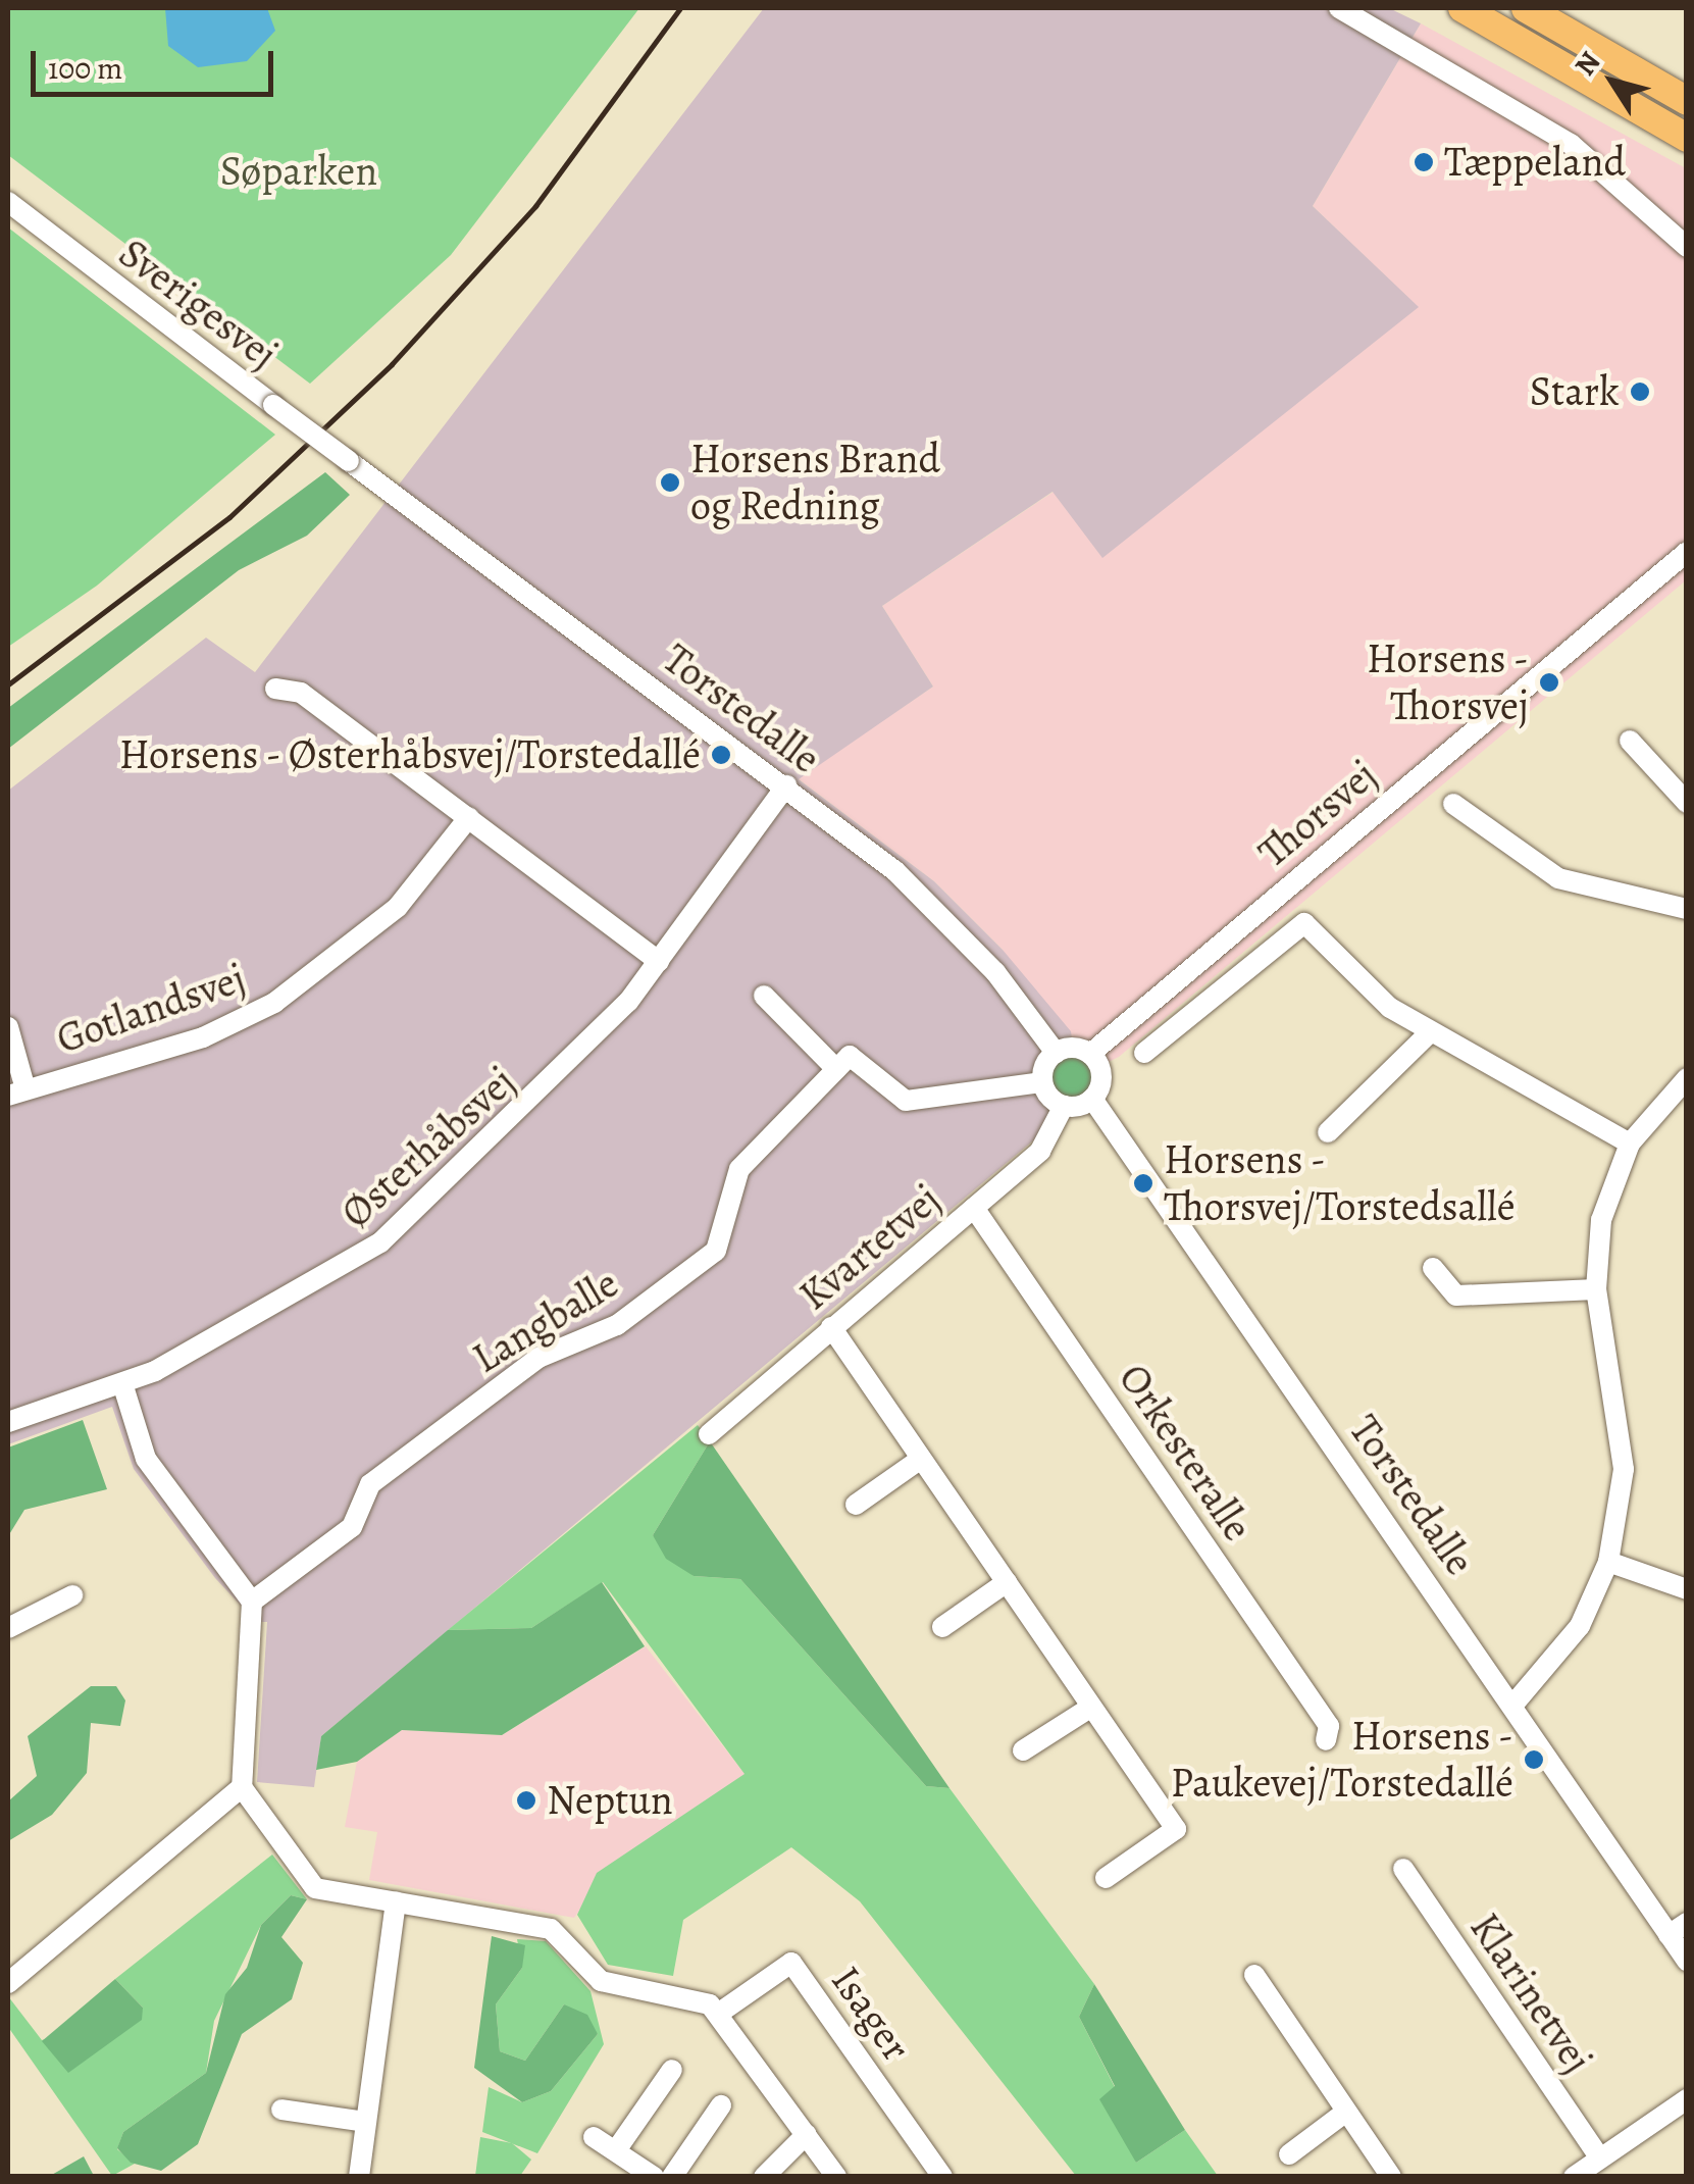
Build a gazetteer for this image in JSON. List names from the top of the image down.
{
  "streets": {
    "street": [
      "Sverigesvej",
      "Torstedalle",
      "Thorsvej",
      "Gotlandsvej",
      "Østerhåbsvej",
      "Kvartetvej",
      "Langballe",
      "Orkesteralle",
      "Klarinetvej",
      "Isager"
    ]
  },
  "crossings": [
    ["Sverigesvej", "Torstedalle"],
    ["Torstedalle", "Thorsvej"],
    ["Torstedalle", "Østerhåbsvej"],
    ["Torstedalle", "Kvartetvej"],
    ["Thorsvej", "Kvartetvej"],
    ["Kvartetvej", "Orkesteralle"]
  ],
  "parks": ["Søparken"],
  "places": [
    "Tæppeland",
    "Stark",
    "Horsens Brand og Redning",
    "Horsens - Thorsvej",
    "Horsens - Østerhåbsvej/Torstedallé",
    "Horsens - Thorsvej/Torstedsallé",
    "Horsens - Paukevej/Torstedallé",
    "Neptun"
  ],
  "scale_bar": "100 m",
  "north": "top left"
}
